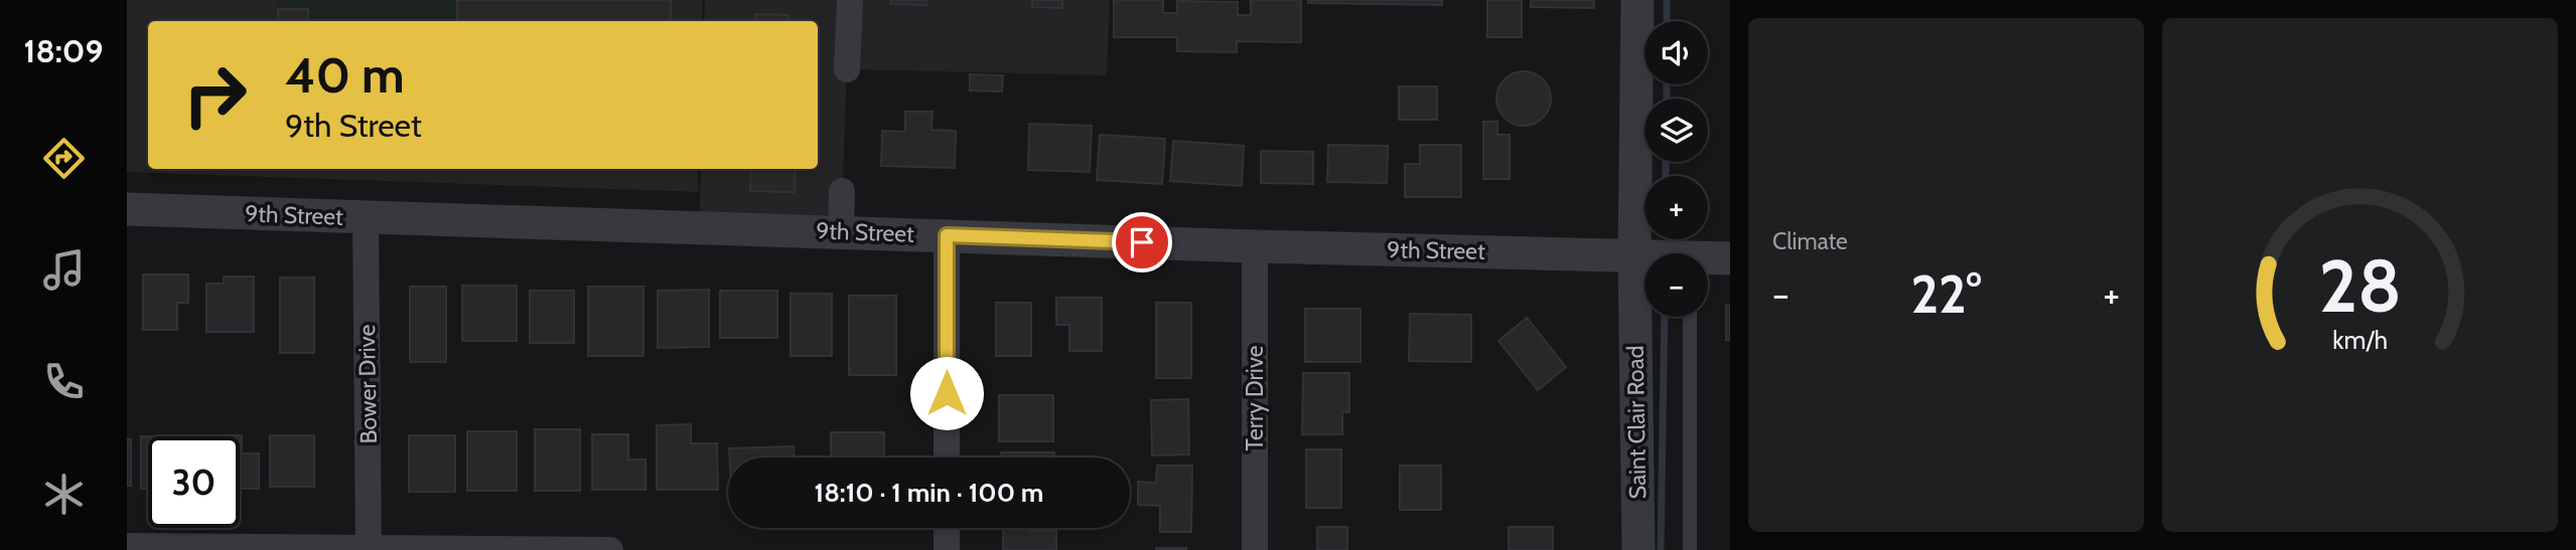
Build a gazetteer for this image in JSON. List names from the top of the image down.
{
  "streets": {
    "street": [
      "9th Street",
      "Bower Drive",
      "Terry Drive",
      "Saint Clair Road"
    ]
  },
  "crossings": [
    ["9th Street", "Bower Drive"],
    ["9th Street", "Terry Drive"],
    ["9th Street", "Saint Clair Road"]
  ],
  "page": {
    "tabs": "18:09",
    "tile": "Climate",
    "map_buttons": ["+", "−"],
    "turn": ["40 m", "9th Street"],
    "heat": ["−", "22°", "+"],
    "limit": "30",
    "trip": "18:10 · 1 min · 100 m",
    "gauge": ["28", "km/h"]
  }
}
